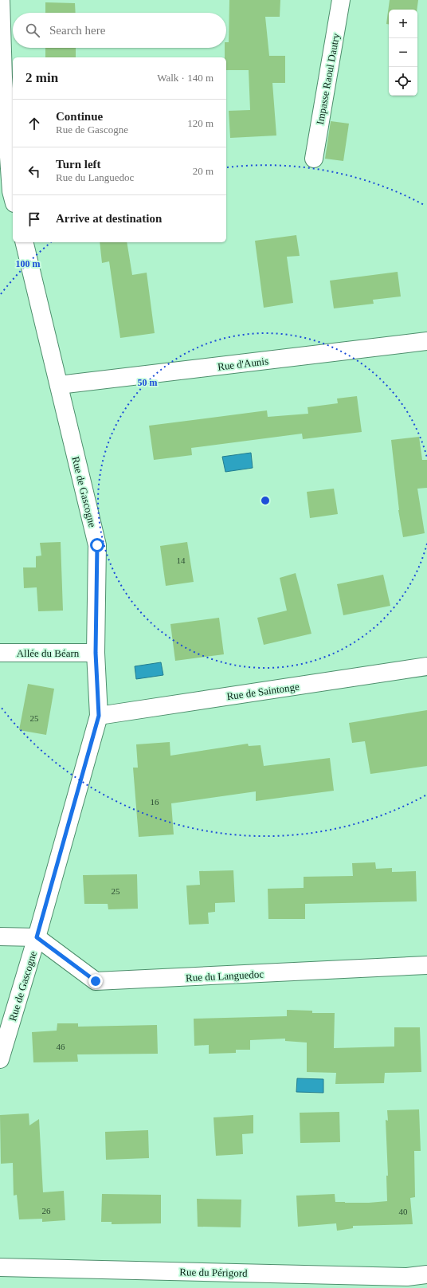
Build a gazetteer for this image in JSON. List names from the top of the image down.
{
  "streets": {
    "street": [
      "Impasse Raoul Dautry",
      "Rue d'Aunis",
      "Rue de Gascogne",
      "Allée du Béarn",
      "Rue de Saintonge",
      "Rue du Languedoc",
      "Rue du Périgord"
    ]
  },
  "crossings": [
    ["Rue d'Aunis", "Rue de Gascogne"],
    ["Rue de Gascogne", "Allée du Béarn"],
    ["Rue de Gascogne", "Rue de Saintonge"],
    ["Rue de Gascogne", "Rue du Languedoc"]
  ],
  "house_numbers": [
    "14",
    "25",
    "16",
    "25",
    "46",
    "26",
    "40"
  ],
  "page": {
    "map_buttons": ["+", "−"],
    "search": "Search here",
    "heading": ["2 min", "Walk · 140 m"],
    "list": [
      ["Continue", "Rue de Gascogne", "120 m"],
      ["Turn left", "Rue du Languedoc", "20 m"],
      "Arrive at destination"
    ]
  },
  "rings": ["100 m", "50 m"]
}
